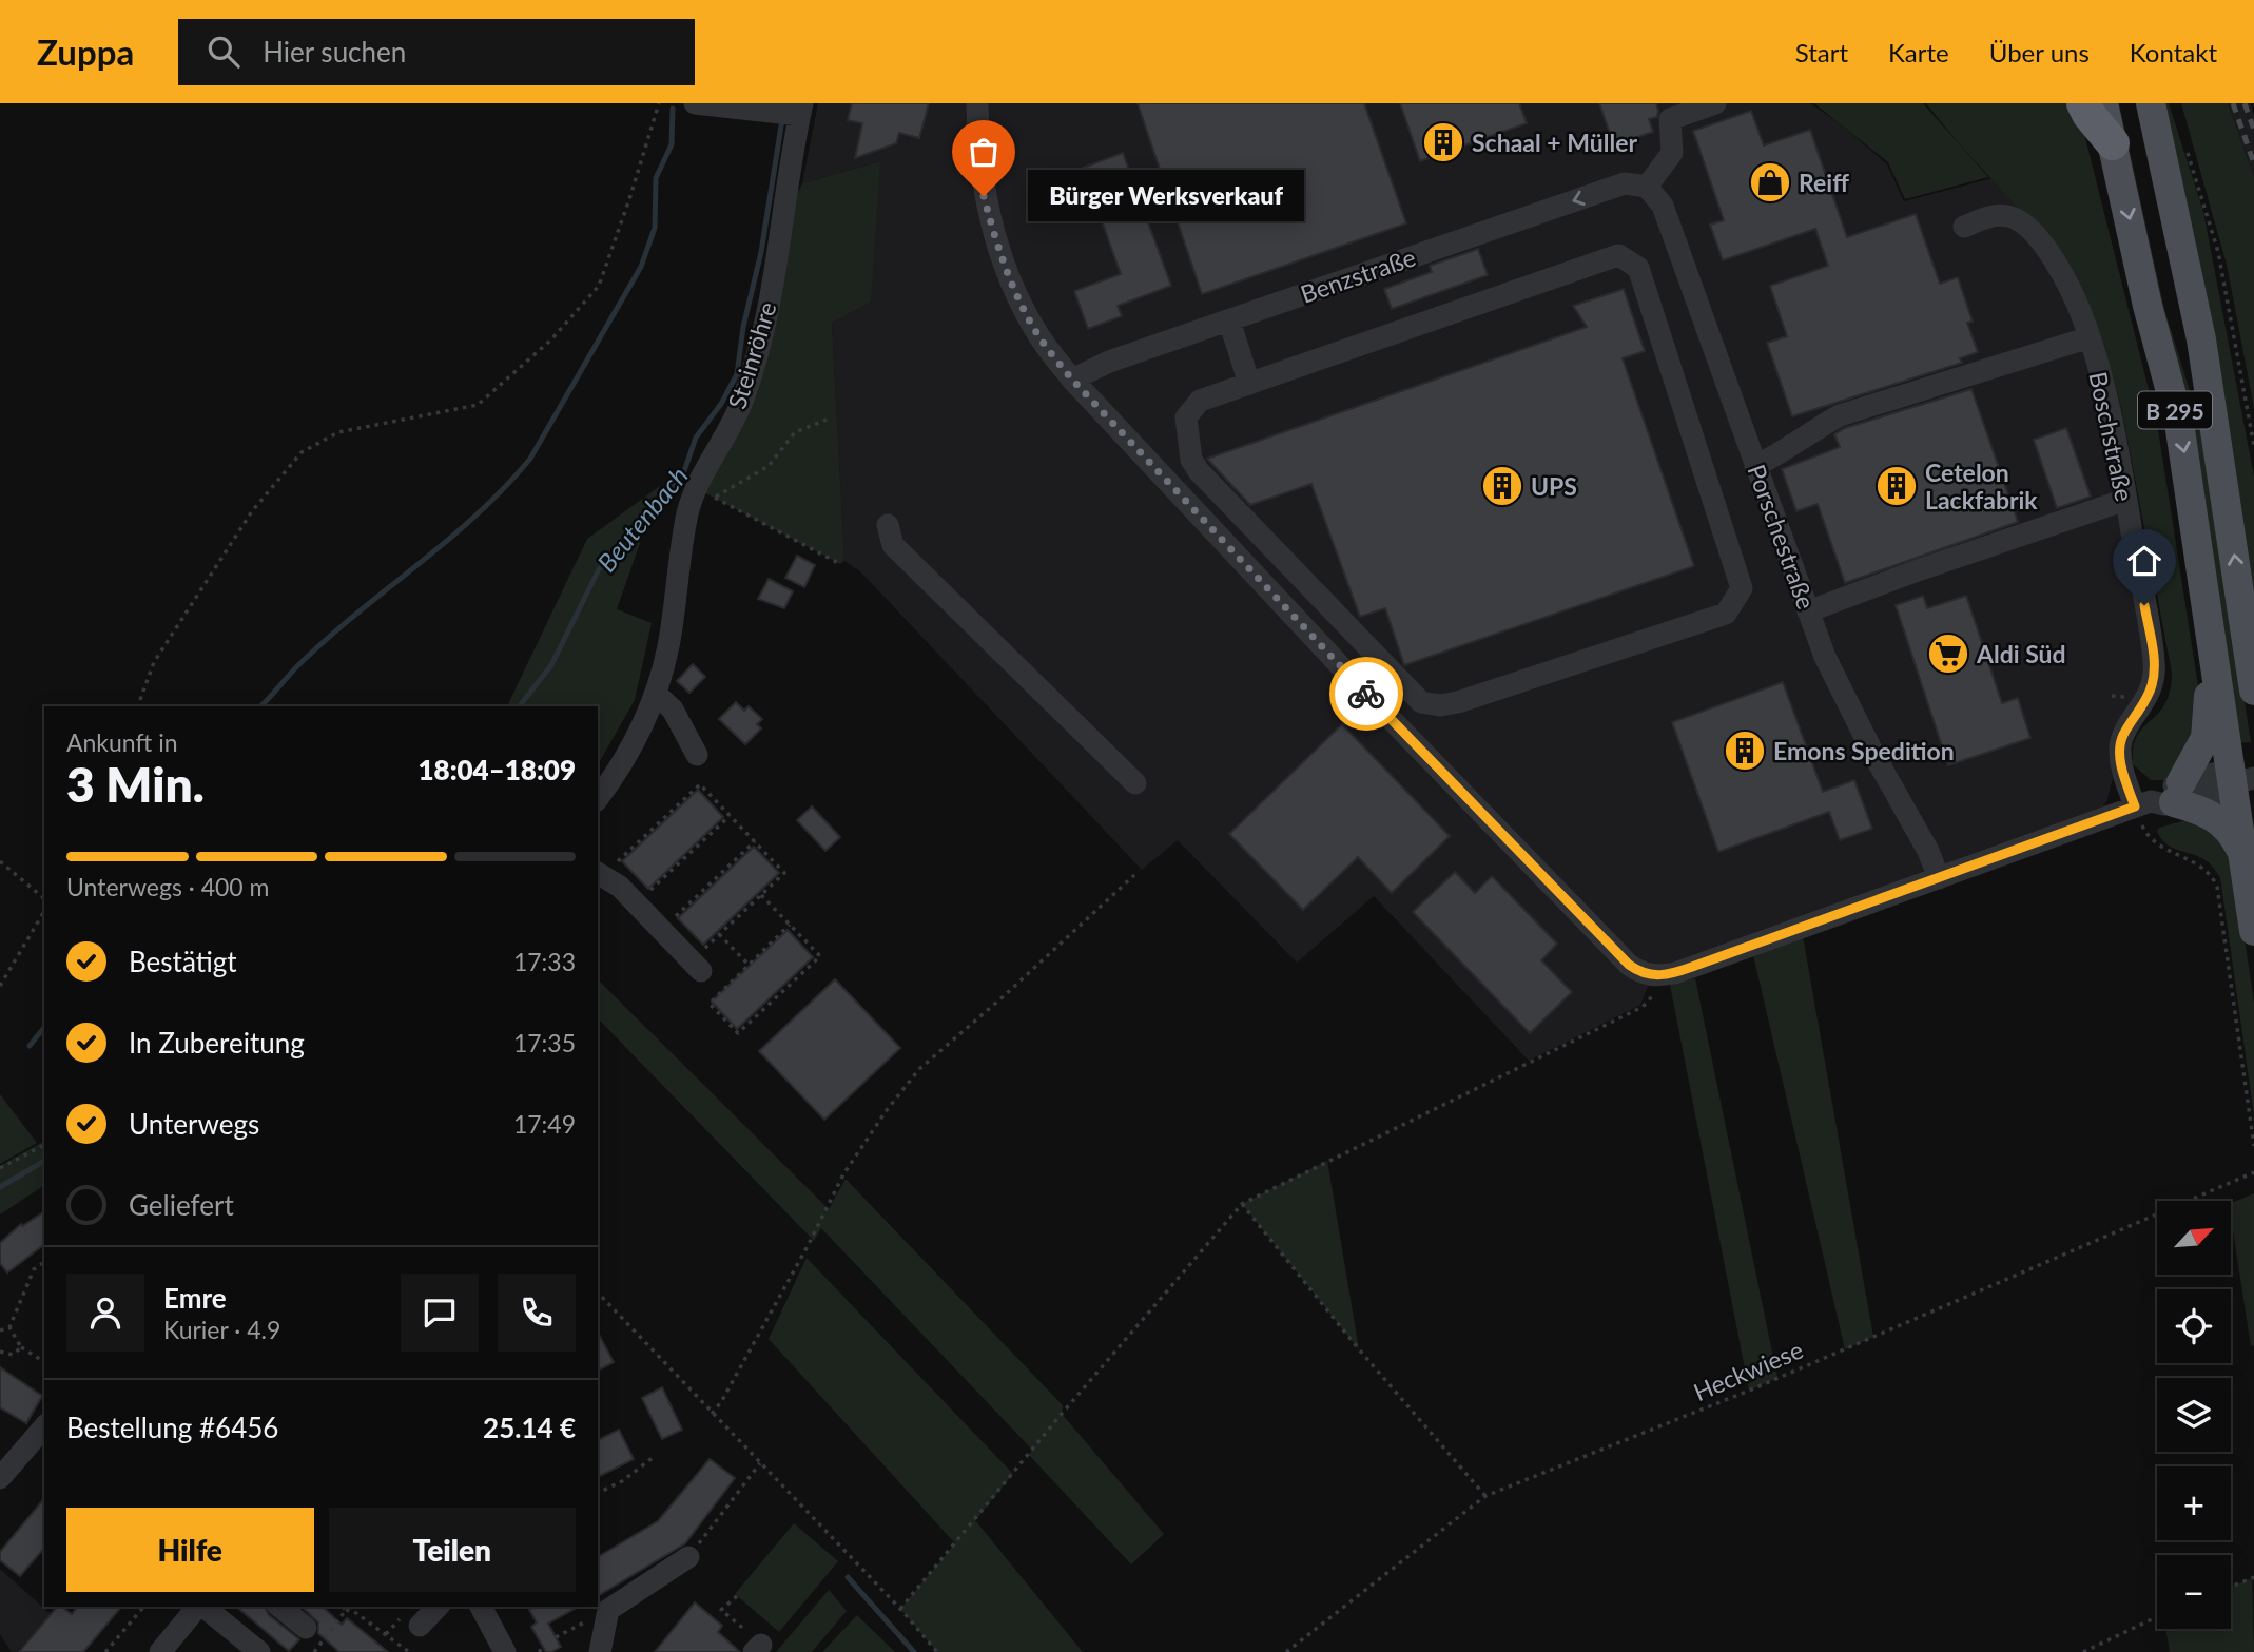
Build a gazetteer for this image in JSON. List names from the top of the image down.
{
  "streets": {
    "main road": ["B 295"],
    "street": [
      "Benzstraße",
      "Steinröhre",
      "Boschstraße",
      "Porschestraße"
    ],
    "path": ["Heckwiese"]
  },
  "crossings": [
    ["Benzstraße", "Porschestraße"]
  ],
  "one_way": ["Benzstraße"],
  "water": ["Beutenbach"],
  "places": {
    "building": [
      "Schaal + Müller",
      "UPS",
      "Cetelon Lackfabrik",
      "Emons Spedition"
    ],
    "shop": ["Reiff"],
    "other": ["Bürger Werksverkauf"],
    "supermarket": ["Aldi Süd"]
  },
  "north": "top right",
  "page": {
    "header": "Zuppa",
    "search": "Hier suchen",
    "nav": [
      "Start",
      "Karte",
      "Über uns",
      "Kontakt"
    ],
    "bubble": "Bürger Werksverkauf",
    "heading": ["3 Min.", "Ankunft in", "18:04–18:09"],
    "panel": [
      "Emre",
      "Kurier · 4.9",
      "Bestellung #6456",
      "25.14 €"
    ],
    "bar": "Unterwegs · 400 m",
    "list": [
      ["Bestätigt", "17:33"],
      ["In Zubereitung", "17:35"],
      ["Unterwegs", "17:49"],
      "Geliefert"
    ],
    "map_buttons": ["+", "−"],
    "buttons": ["Hilfe", "Teilen"]
  }
}
